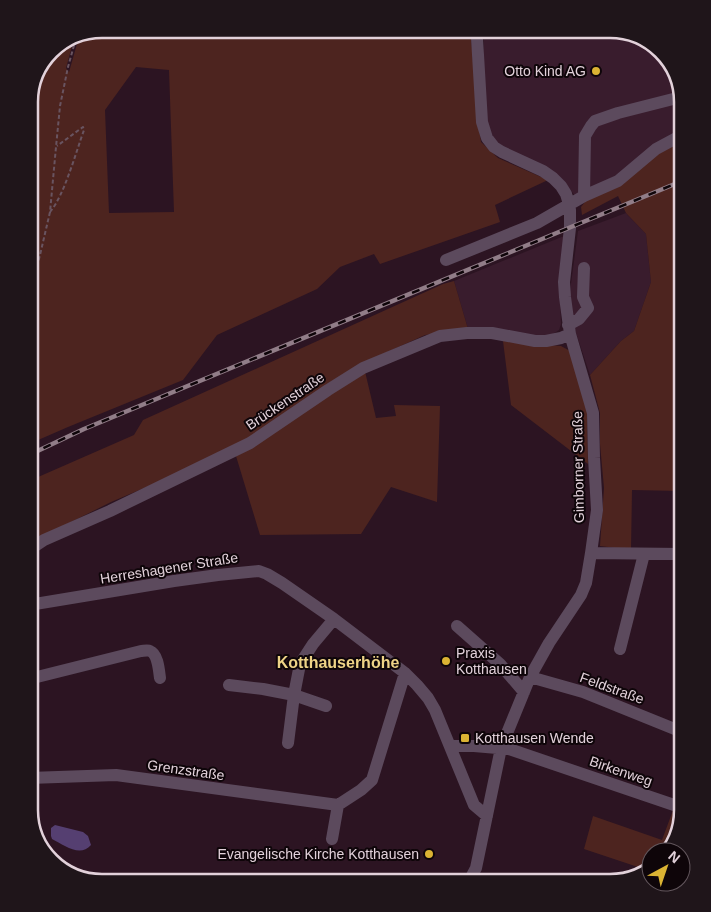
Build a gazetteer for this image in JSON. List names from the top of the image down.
{
  "streets": {
    "street": [
      "Brückenstraße",
      "Gimborner Straße",
      "Herreshagener Straße",
      "Feldstraße",
      "Grenzstraße",
      "Birkenweg"
    ]
  },
  "crossings": [
    ["Brückenstraße", "Gimborner Straße"],
    ["Gimborner Straße", "Herreshagener Straße"],
    ["Gimborner Straße", "Feldstraße"],
    ["Gimborner Straße", "Birkenweg"]
  ],
  "districts": ["Kotthauserhöhe"],
  "places": {
    "other": ["Otto Kind AG", "Praxis Kotthausen", "Evangelische Kirche Kotthausen"],
    "transit": ["Kotthausen Wende"]
  },
  "north": "top right"
}
